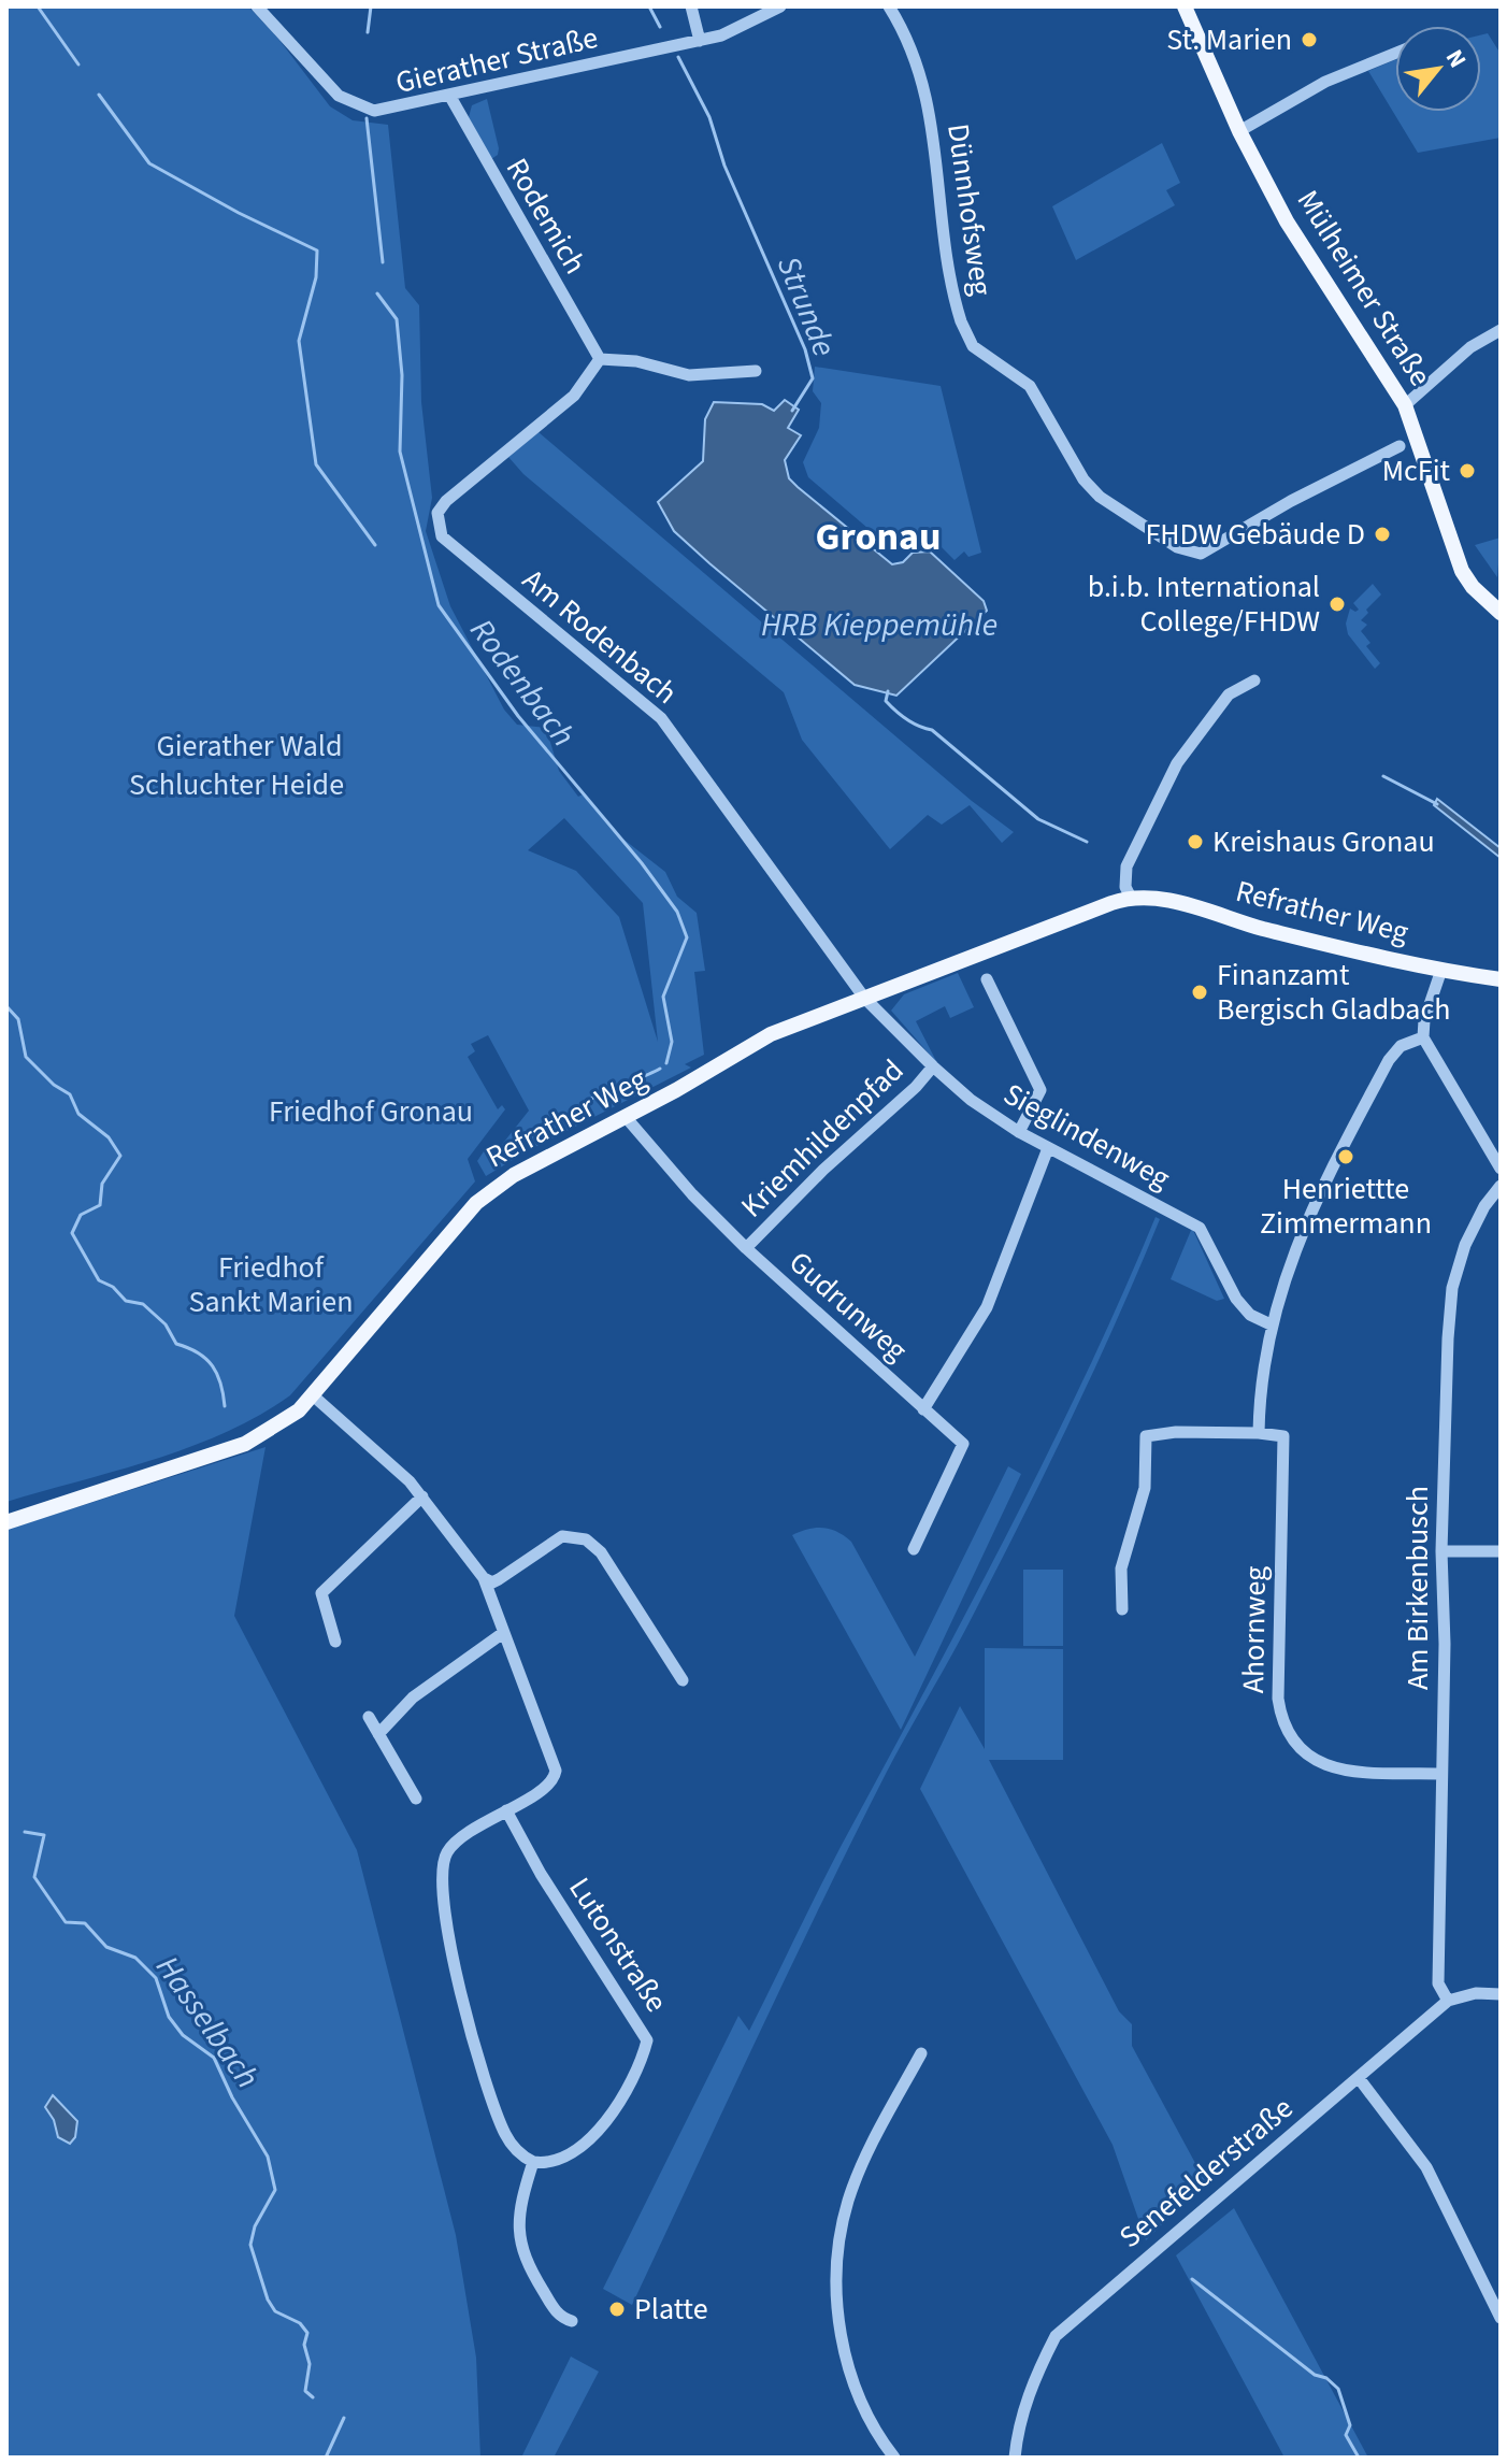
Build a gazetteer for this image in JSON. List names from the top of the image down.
{
  "streets": {
    "main road": ["Mülheimer Straße", "Refrather Weg"],
    "street": [
      "Gierather Straße",
      "Dünnhofsweg",
      "Rodemich",
      "Am Rodenbach",
      "Sieglindenweg",
      "Kriemhildenpfad",
      "Gudrunweg",
      "Am Birkenbusch",
      "Ahornweg",
      "Lutonstraße",
      "Senefelderstraße"
    ]
  },
  "crossings": [
    ["Gierather Straße", "Rodemich"],
    ["Rodemich", "Am Rodenbach"],
    ["Am Rodenbach", "Refrather Weg"],
    ["Am Rodenbach", "Sieglindenweg"],
    ["Refrather Weg", "Sieglindenweg"],
    ["Refrather Weg", "Gudrunweg"],
    ["Sieglindenweg", "Kriemhildenpfad"],
    ["Kriemhildenpfad", "Gudrunweg"],
    ["Am Birkenbusch", "Ahornweg"],
    ["Am Birkenbusch", "Senefelderstraße"]
  ],
  "districts": ["Gronau"],
  "water": [
    "Strunde",
    "HRB Kieppemühle",
    "Rodenbach",
    "Hasselbach"
  ],
  "parks": [
    "Gierather Wald",
    "Schluchter Heide",
    "Friedhof Gronau",
    "Friedhof Sankt Marien"
  ],
  "places": [
    "St. Marien",
    "McFit",
    "FHDW Gebäude D",
    "b.i.b. International College/FHDW",
    "Kreishaus Gronau",
    "Finanzamt Bergisch Gladbach",
    "Henriettte Zimmermann",
    "Platte"
  ],
  "north": "top right"
}
